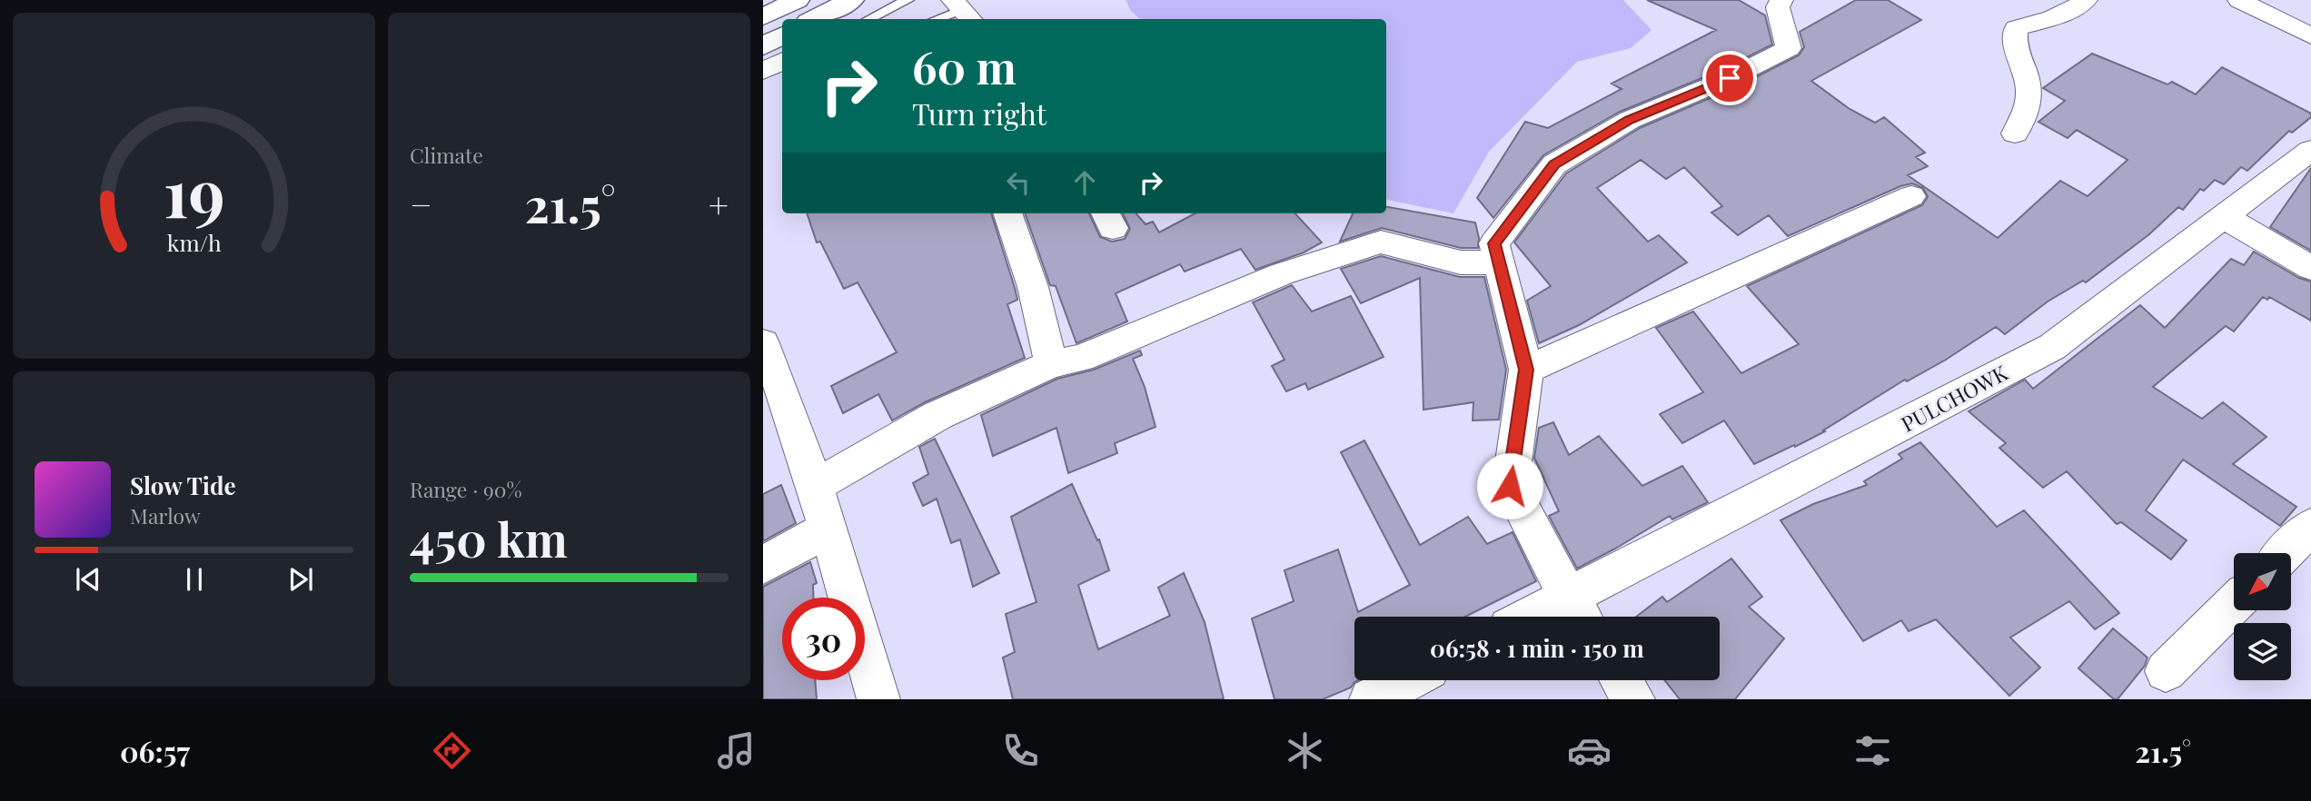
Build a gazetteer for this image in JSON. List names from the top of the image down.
{
  "streets": {
    "street": ["PULCHOWK"]
  },
  "north": "bottom left",
  "page": {
    "tile": [
      "Climate",
      ["Range · 90%", "450 km"]
    ],
    "turn": ["60 m", "Turn right"],
    "heat": ["−", "21.5°", "+"],
    "song": ["Slow Tide", "Marlow"],
    "limit": "30",
    "trip": "06:58 · 1 min · 150 m",
    "tabs": ["06:57", "21.5°"],
    "gauge": ["19", "km/h"]
  }
}
